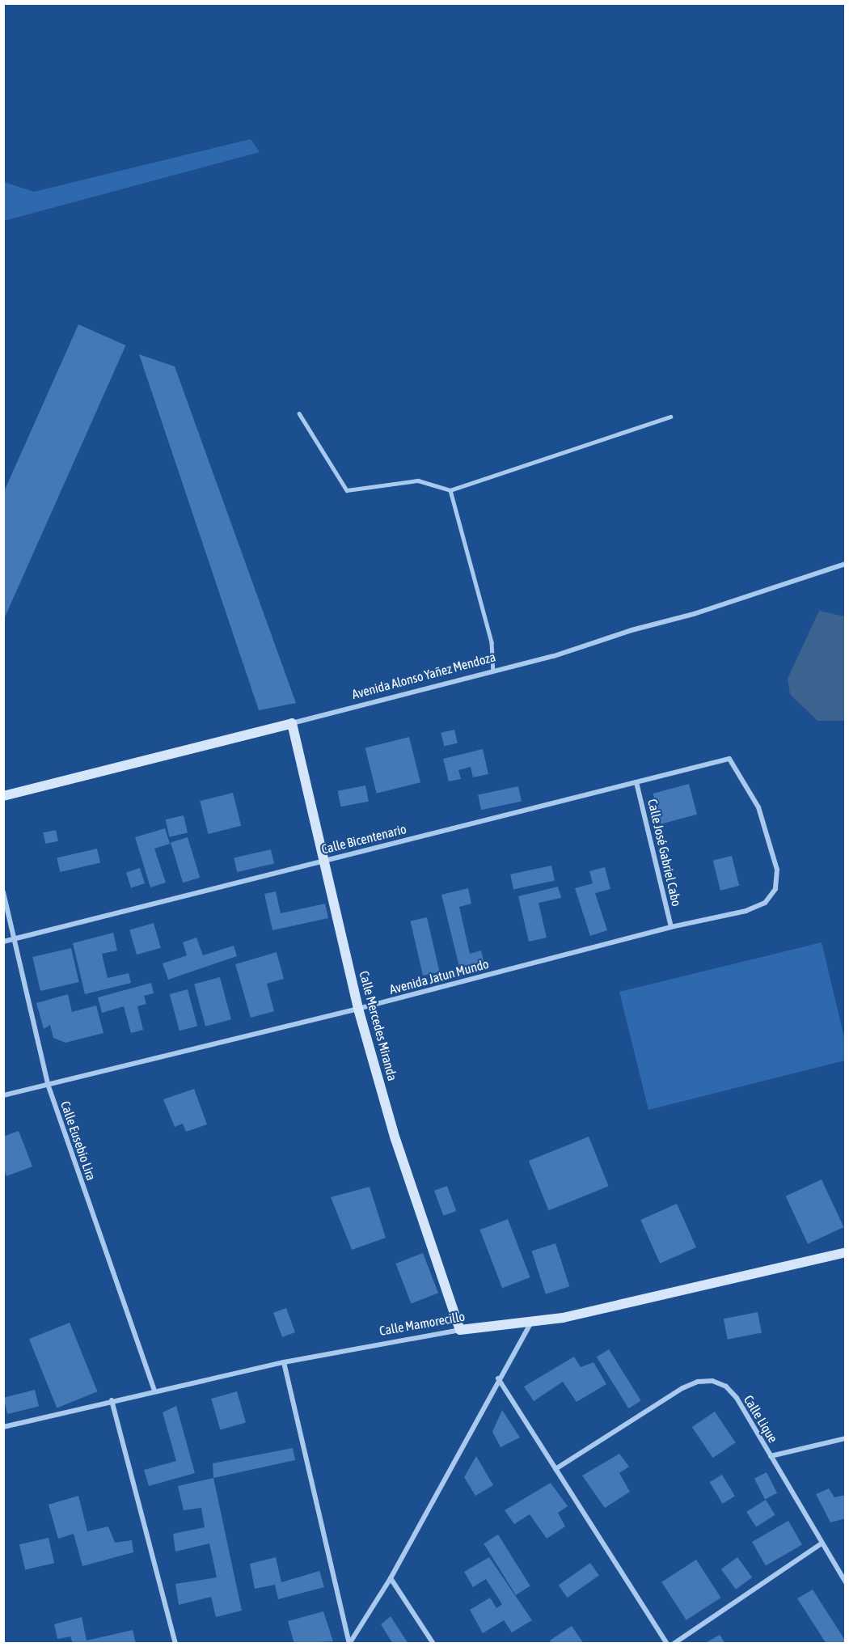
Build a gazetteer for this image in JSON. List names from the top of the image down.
{
  "streets": {
    "street": [
      "Avenida Alonso Yañez Mendoza",
      "Calle Bicentenario",
      "Calle José Gabriel Cabo",
      "Avenida Jatun Mundo",
      "Calle Mercedes Miranda",
      "Calle Eusebio Lira",
      "Calle Mamorecillo",
      "Calle Lique"
    ]
  },
  "crossings": [
    ["Avenida Alonso Yañez Mendoza", "Calle Mercedes Miranda"],
    ["Calle Bicentenario", "Calle José Gabriel Cabo"],
    ["Calle Bicentenario", "Avenida Jatun Mundo"],
    ["Calle Bicentenario", "Calle Mercedes Miranda"],
    ["Calle Bicentenario", "Calle Eusebio Lira"],
    ["Calle José Gabriel Cabo", "Avenida Jatun Mundo"],
    ["Avenida Jatun Mundo", "Calle Mercedes Miranda"],
    ["Avenida Jatun Mundo", "Calle Eusebio Lira"],
    ["Calle Mercedes Miranda", "Calle Mamorecillo"],
    ["Calle Eusebio Lira", "Calle Mamorecillo"]
  ]
}
